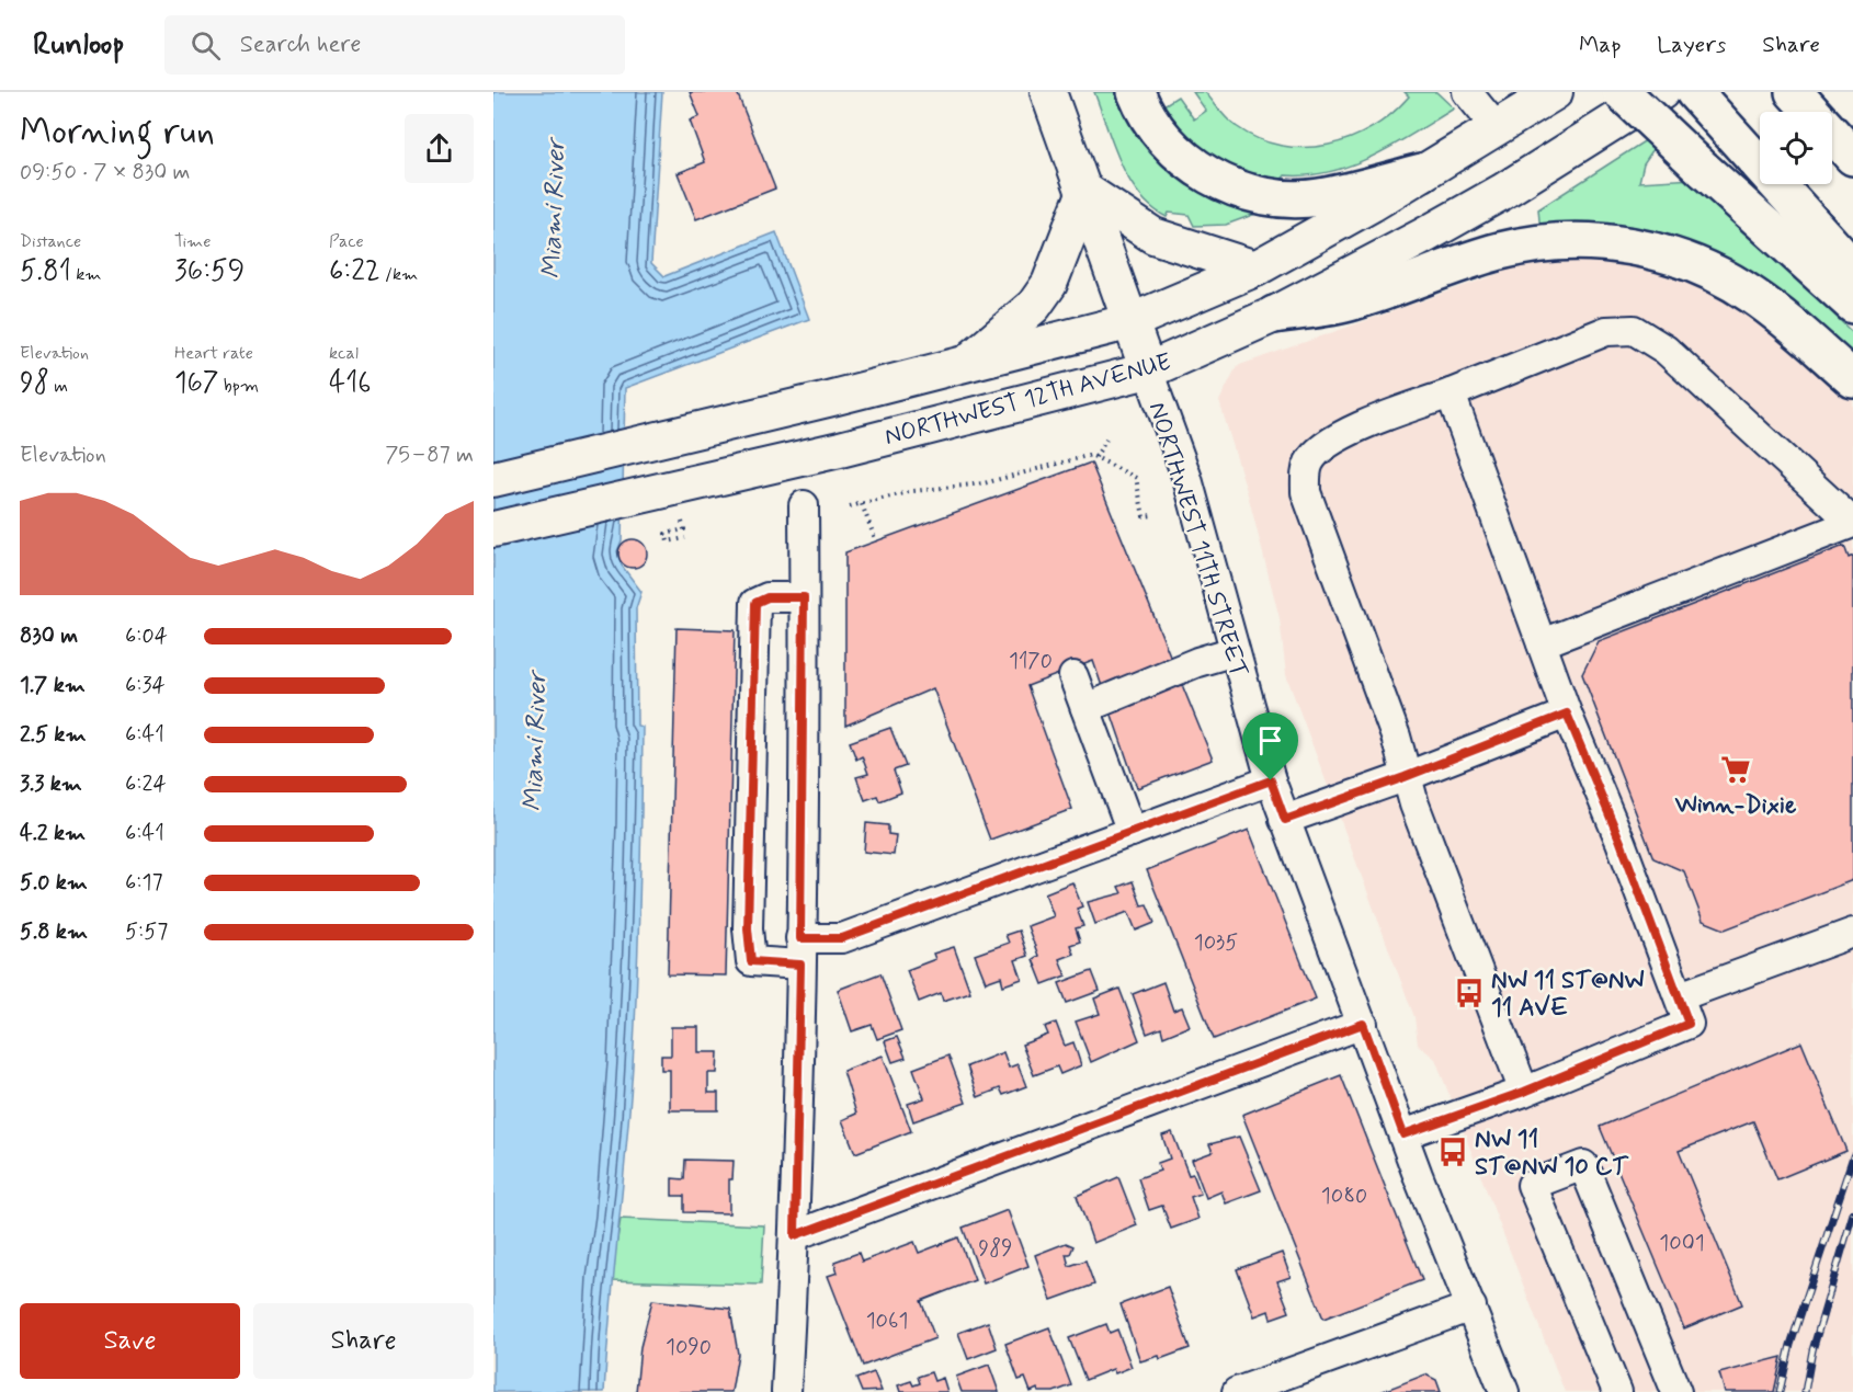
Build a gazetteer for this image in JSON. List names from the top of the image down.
{
  "streets": {
    "main road": ["NORTHWEST 12TH AVENUE", "NORTHWEST 11TH STREET"]
  },
  "crossings": [
    ["NORTHWEST 12TH AVENUE", "NORTHWEST 11TH STREET"]
  ],
  "water": ["Miami River"],
  "places": {
    "supermarket": ["Winn-Dixie"],
    "bus stop": ["NW 11 ST@NW 11 AVE", "NW 11 ST@NW 10 CT"]
  },
  "house_numbers": [
    "1170",
    "1035",
    "1080",
    "1001",
    "989",
    "1061",
    "1090"
  ],
  "page": {
    "header": "Runloop",
    "search": "Search here",
    "nav": ["Map", "Layers", "Share"],
    "heading": ["Morning run", "09:50 · 7 × 830 m"],
    "stats": [
      ["Distance", "5.81 km"],
      ["Time", "36:59"],
      ["Pace", "6:22 /km"],
      ["Elevation", "98 m"],
      ["Heart rate", "167 bpm"],
      ["kcal", "416"]
    ],
    "chart": ["Elevation", "75–87 m"],
    "list": [
      {
        "name": "830 m",
        "note": "6:04"
      },
      {
        "name": "1.7 km",
        "note": "6:34"
      },
      {
        "name": "2.5 km",
        "note": "6:41"
      },
      {
        "name": "3.3 km",
        "note": "6:24"
      },
      {
        "name": "4.2 km",
        "note": "6:41"
      },
      {
        "name": "5.0 km",
        "note": "6:17"
      },
      {
        "name": "5.8 km",
        "note": "5:57"
      }
    ],
    "buttons": ["Save", "Share"]
  }
}
